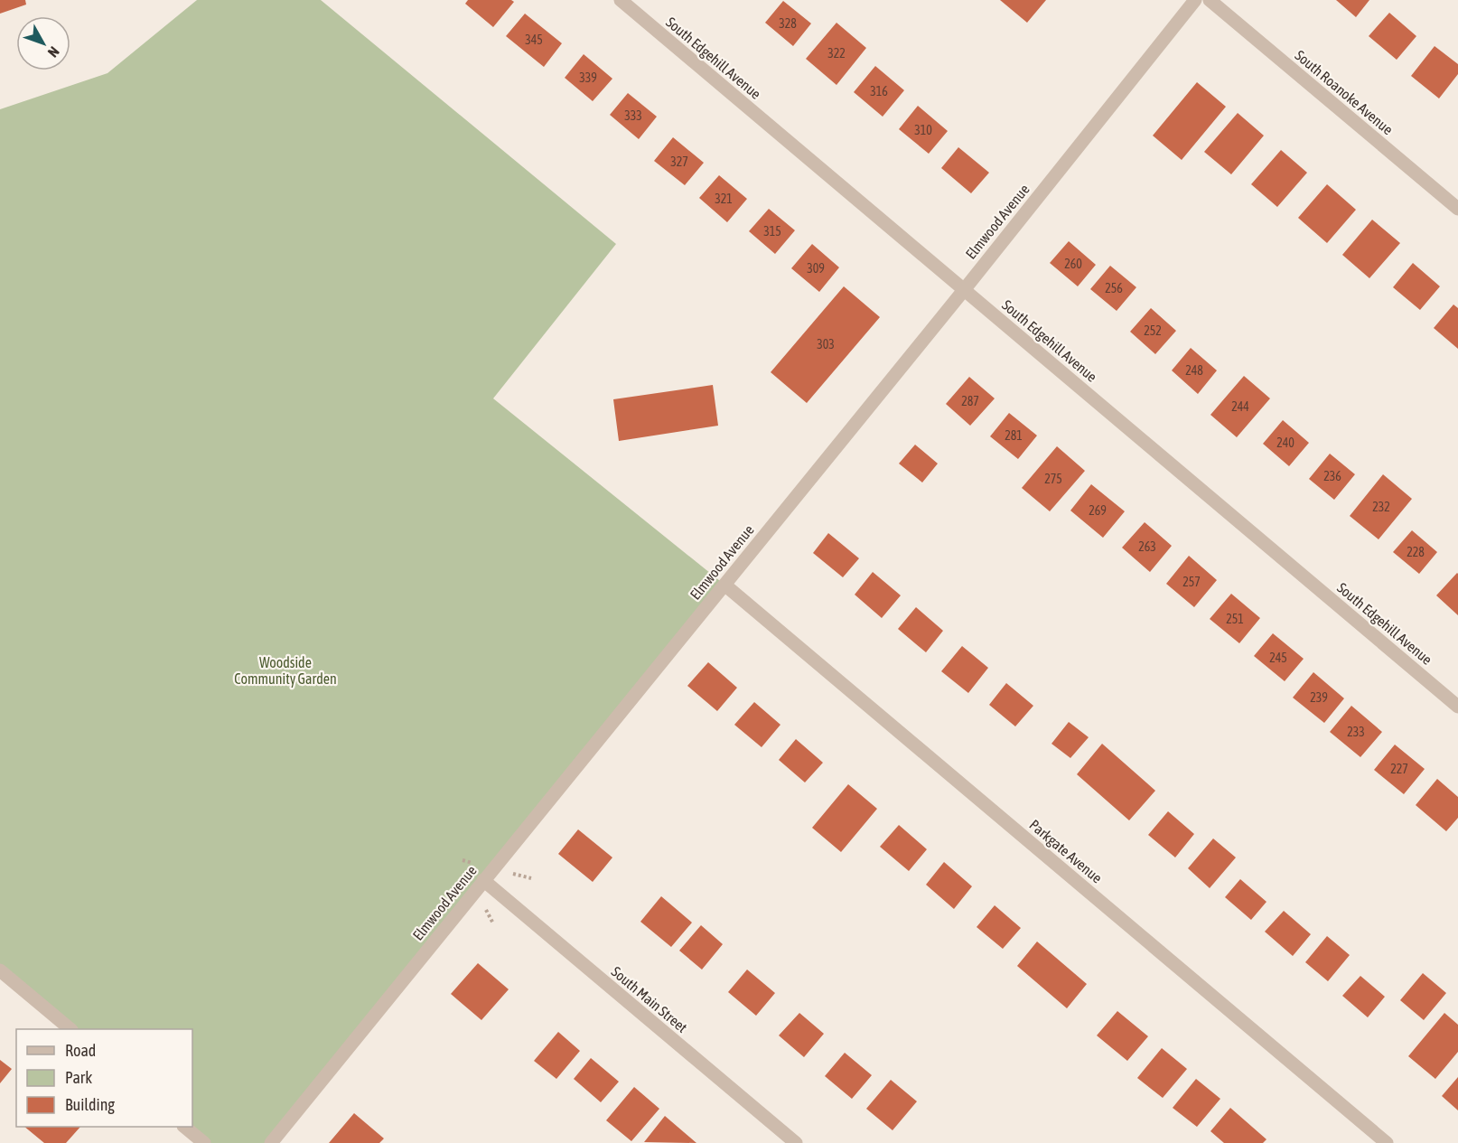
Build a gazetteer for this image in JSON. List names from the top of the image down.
{
  "streets": {
    "street": [
      "South Edgehill Avenue",
      "South Roanoke Avenue",
      "Elmwood Avenue",
      "Parkgate Avenue",
      "South Main Street"
    ]
  },
  "crossings": [
    ["South Edgehill Avenue", "Elmwood Avenue"],
    ["Elmwood Avenue", "Parkgate Avenue"],
    ["Elmwood Avenue", "South Main Street"]
  ],
  "parks": ["Woodside Community Garden"],
  "house_numbers": [
    "328",
    "345",
    "322",
    "339",
    "316",
    "333",
    "310",
    "327",
    "321",
    "315",
    "260",
    "309",
    "256",
    "252",
    "303",
    "248",
    "287",
    "244",
    "281",
    "240",
    "236",
    "275",
    "232",
    "269",
    "263",
    "228",
    "257",
    "251",
    "245",
    "239",
    "233",
    "227"
  ],
  "legend": ["Road", "Park", "Building"],
  "north": "bottom right"
}
